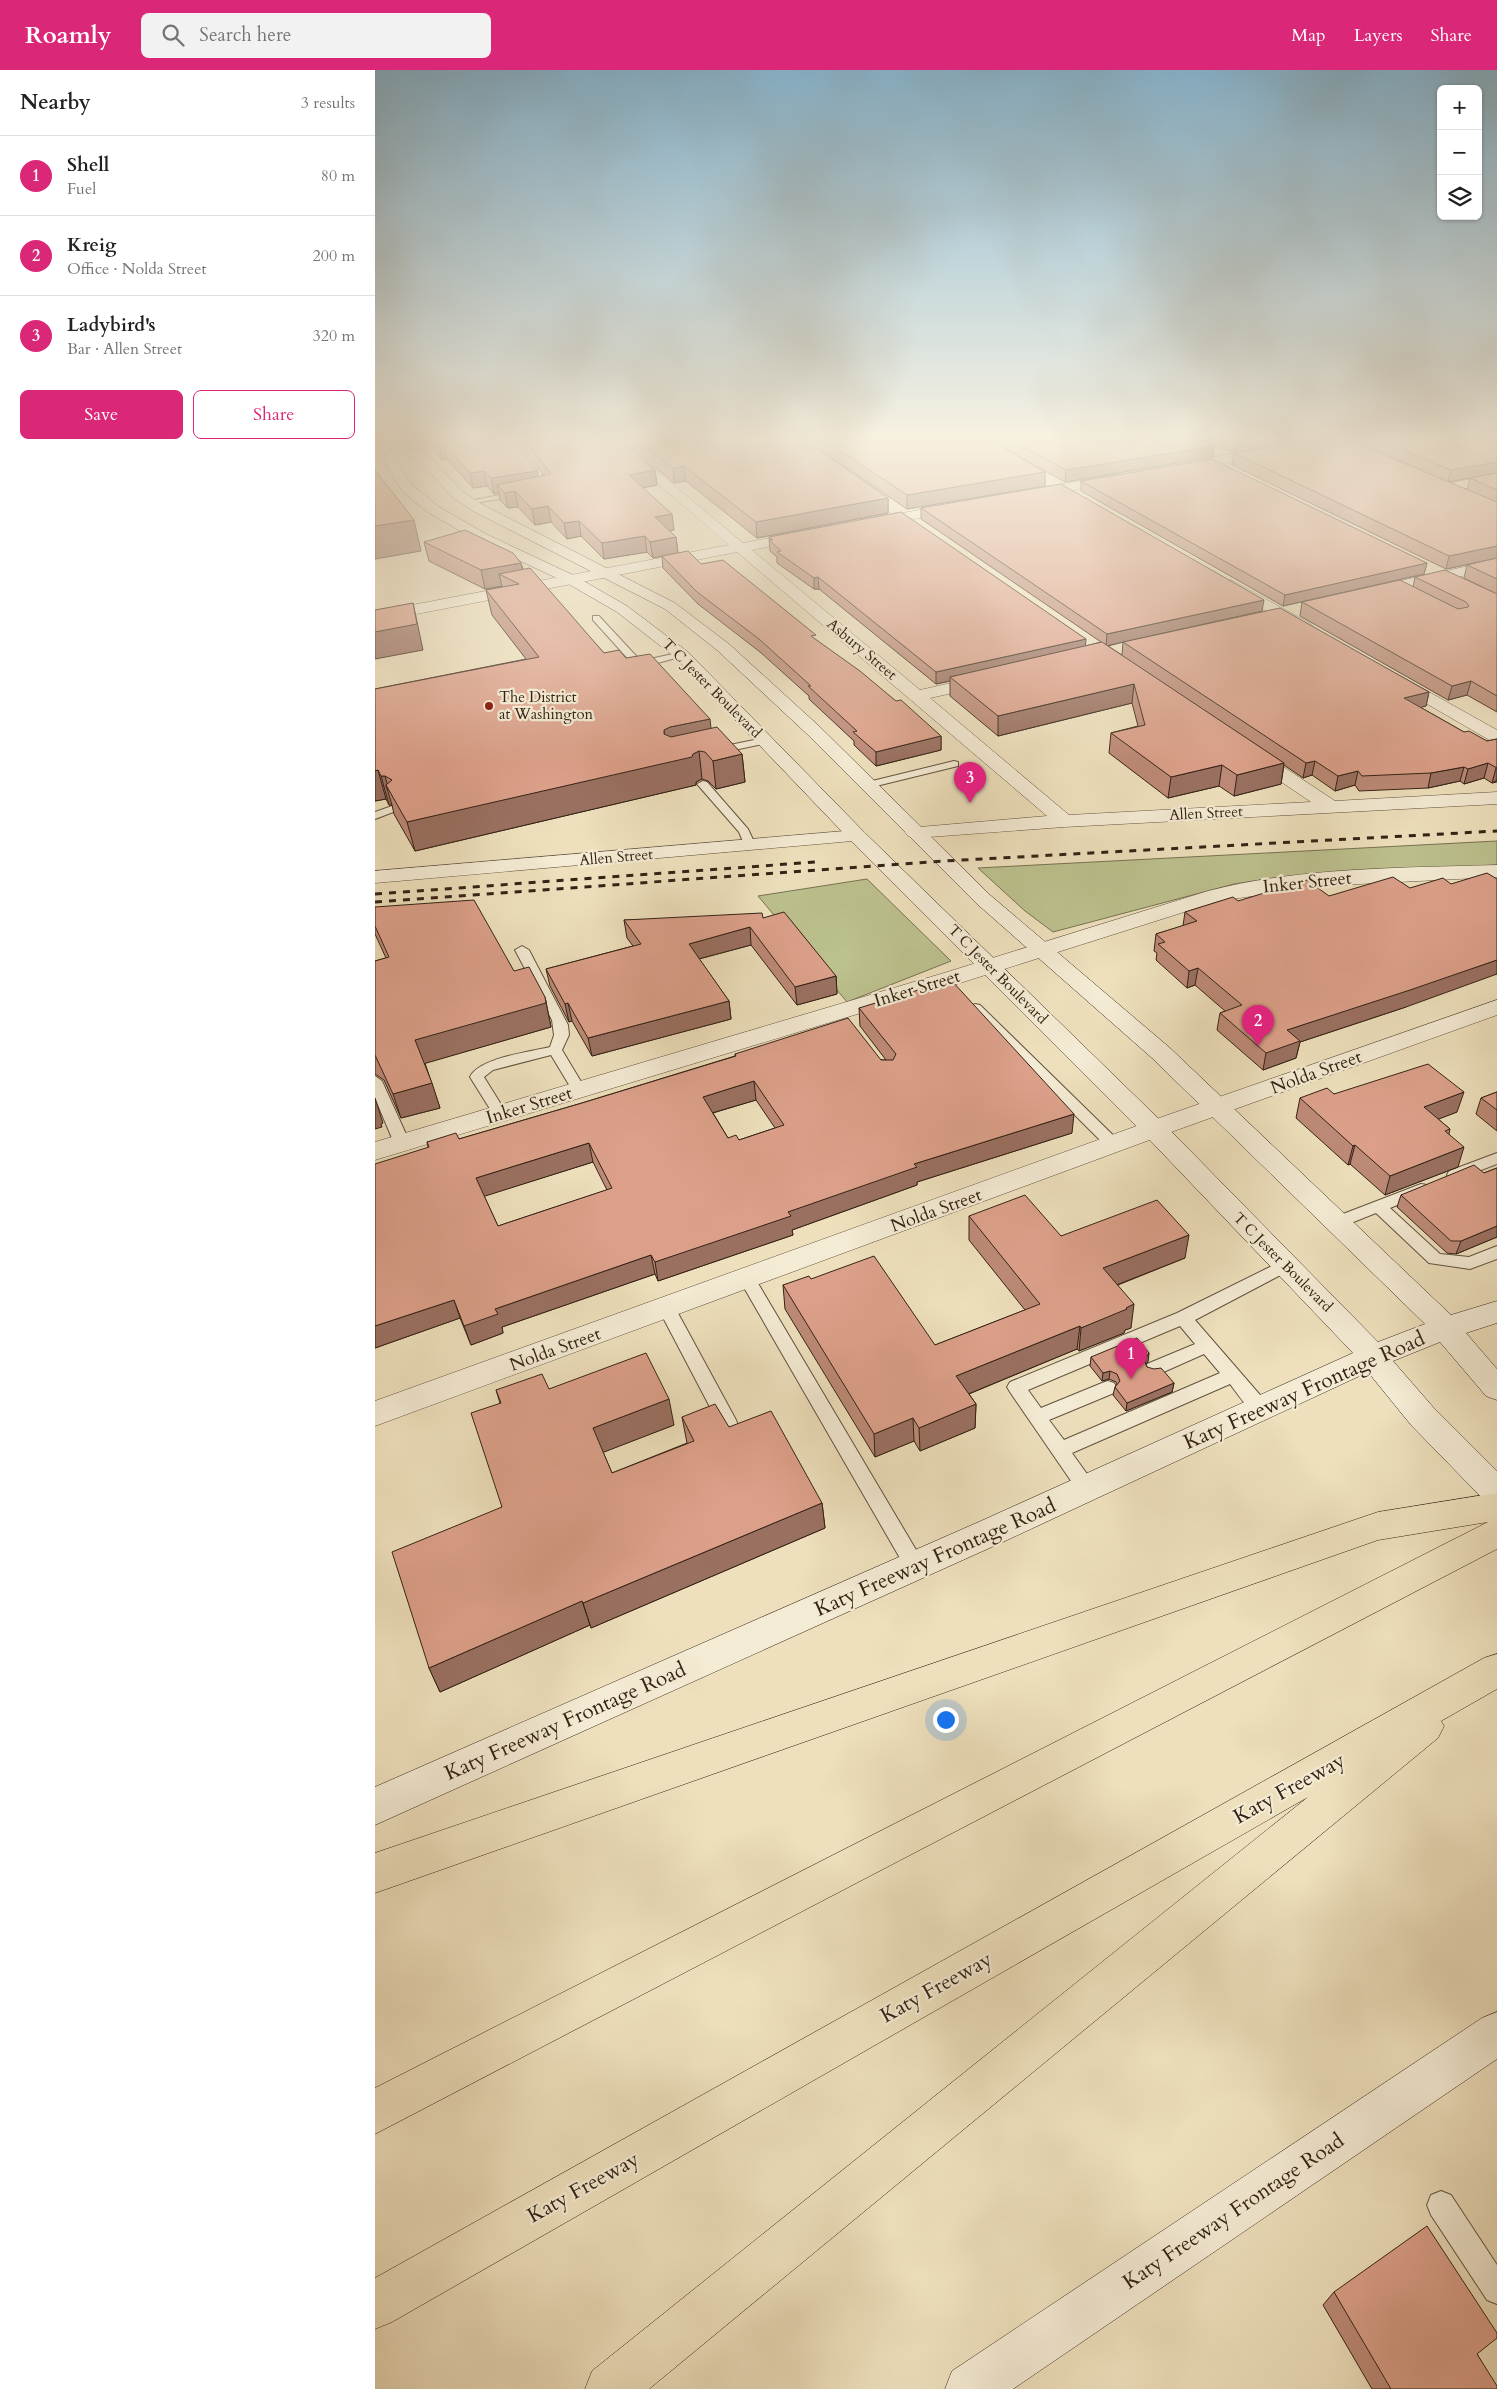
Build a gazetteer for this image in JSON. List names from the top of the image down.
{
  "streets": {
    "highway": ["Katy Freeway"],
    "street": [
      "Asbury Street",
      "T C Jester Boulevard",
      "Allen Street",
      "Inker Street",
      "Nolda Street",
      "Katy Freeway Frontage Road"
    ]
  },
  "crossings": [
    ["Asbury Street", "Allen Street"],
    ["T C Jester Boulevard", "Allen Street"],
    ["T C Jester Boulevard", "Inker Street"],
    ["T C Jester Boulevard", "Nolda Street"],
    ["T C Jester Boulevard", "Katy Freeway Frontage Road"]
  ],
  "places": ["The District at Washington"],
  "page": {
    "header": "Roamly",
    "search": "Search here",
    "nav": ["Map", "Layers", "Share"],
    "heading": ["Nearby", "3 results"],
    "map_buttons": ["+", "−"],
    "list": [
      {
        "mark": "1",
        "name": "Shell",
        "note": "Fuel",
        "value": "80 m"
      },
      {
        "mark": "2",
        "name": "Kreig",
        "note": "Office · Nolda Street",
        "value": "200 m"
      },
      {
        "mark": "3",
        "name": "Ladybird's",
        "note": "Bar · Allen Street",
        "value": "320 m"
      }
    ],
    "buttons": ["Save", "Share"],
    "pins": ["3", "2", "1"]
  }
}
